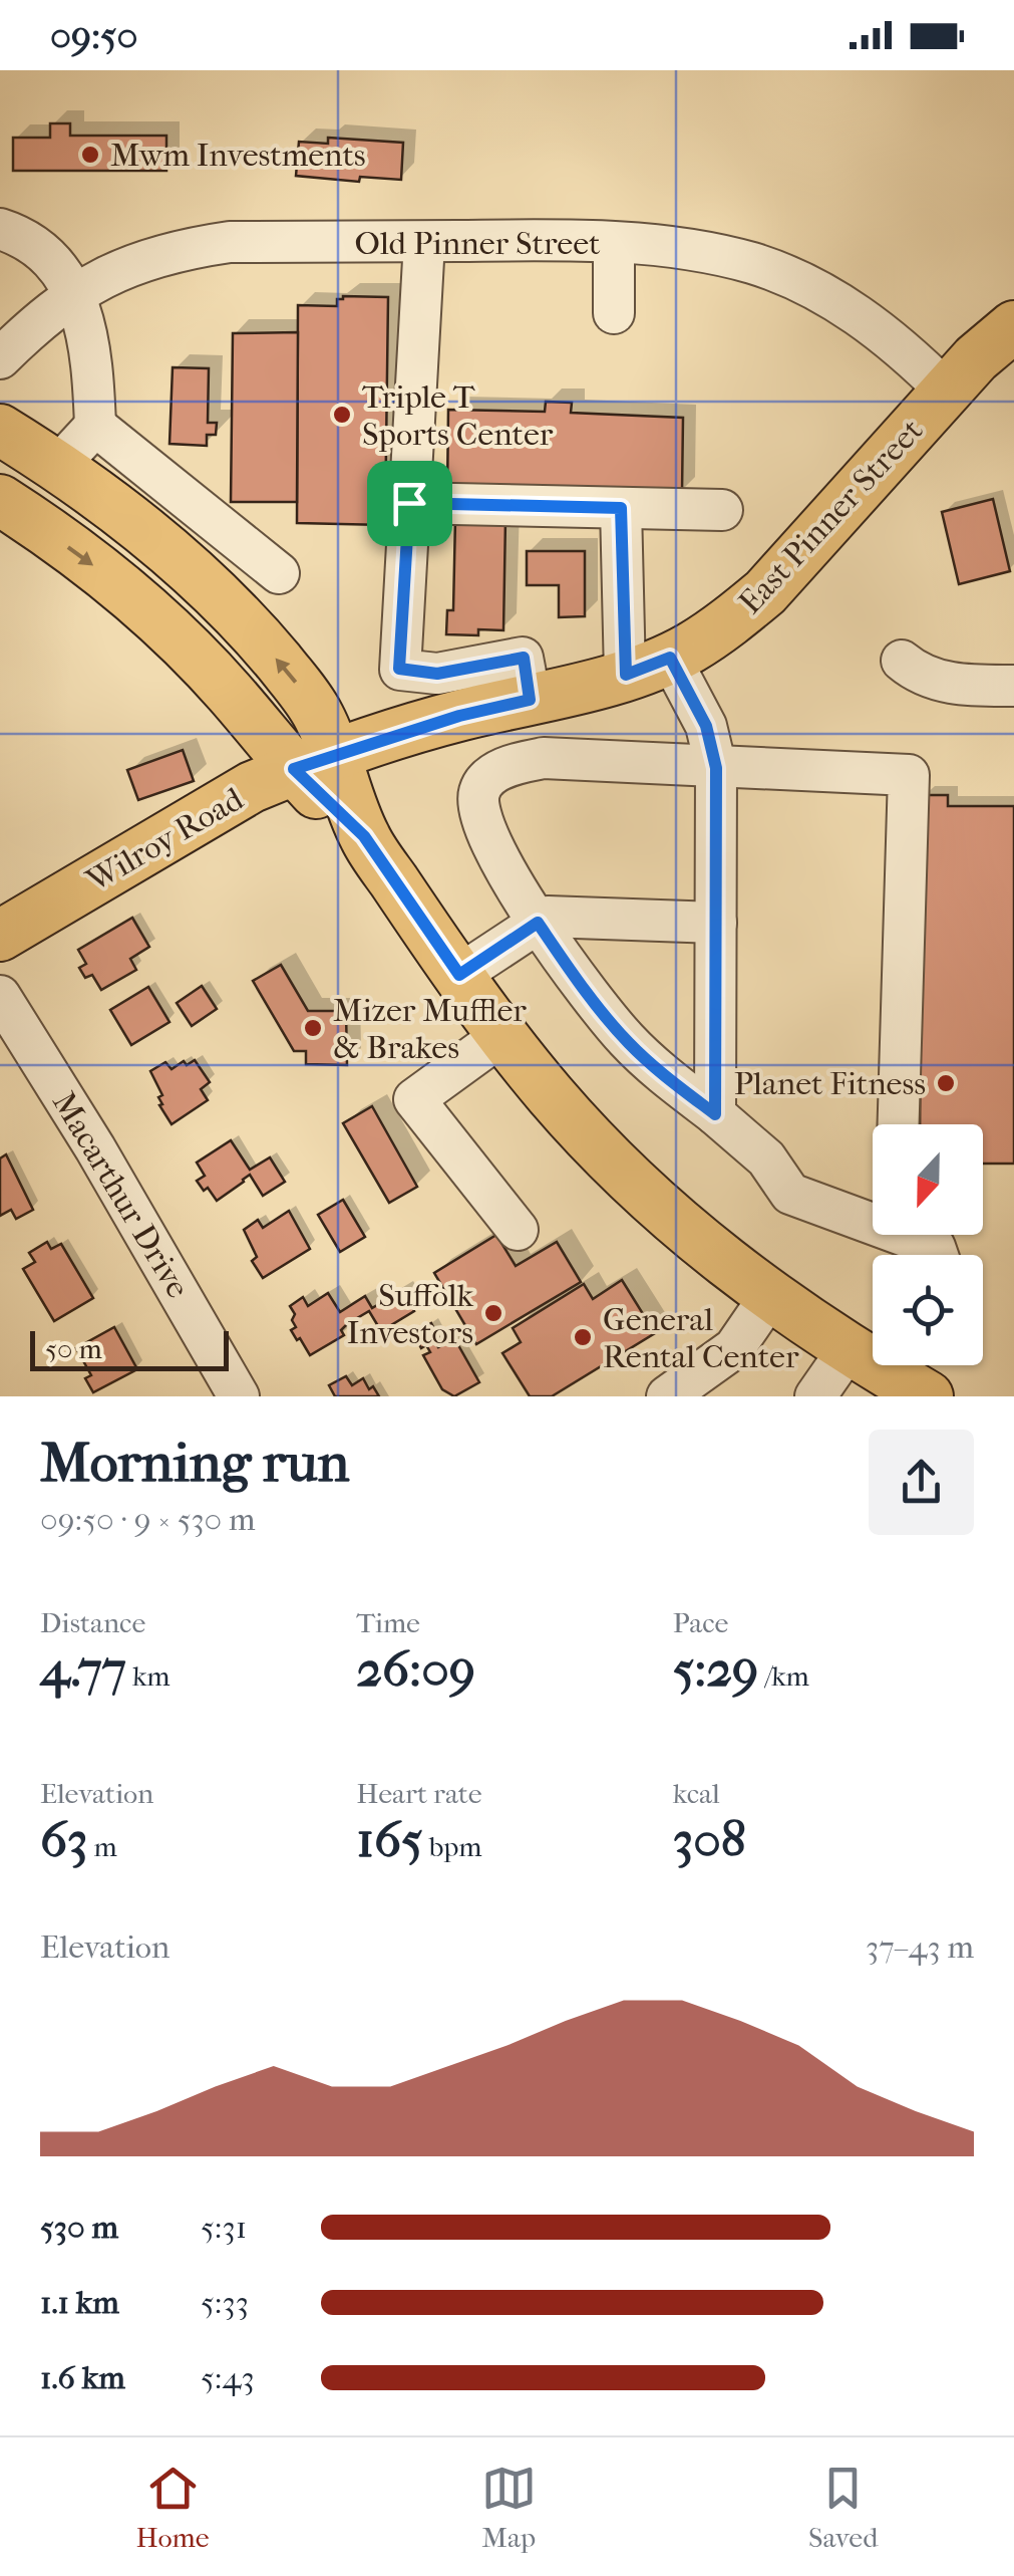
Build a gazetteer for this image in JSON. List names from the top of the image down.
{
  "streets": {
    "main road": ["East Pinner Street", "Wilroy Road"],
    "street": ["Old Pinner Street", "Macarthur Drive"]
  },
  "crossings": [
    ["Old Pinner Street", "East Pinner Street"],
    ["East Pinner Street", "Wilroy Road"]
  ],
  "places": [
    "Mwm Investments",
    "Triple T Sports Center",
    "Mizer Muffler & Brakes",
    "Planet Fitness",
    "Suffolk Investors",
    "General Rental Center"
  ],
  "scale_bar": "50 m",
  "north": "bottom",
  "page": {
    "status": "09:50",
    "scale": "50 m",
    "heading": ["Morning run", "09:50 · 9 × 530 m"],
    "stats": [
      ["Distance", "4.77 km"],
      ["Time", "26:09"],
      ["Pace", "5:29 /km"],
      ["Elevation", "63 m"],
      ["Heart rate", "165 bpm"],
      ["kcal", "308"]
    ],
    "chart": ["Elevation", "37–43 m"],
    "list": [
      {
        "name": "530 m",
        "note": "5:31"
      },
      {
        "name": "1.1 km",
        "note": "5:33"
      },
      {
        "name": "1.6 km",
        "note": "5:43"
      }
    ],
    "tabs": ["Home", "Map", "Saved"]
  }
}
